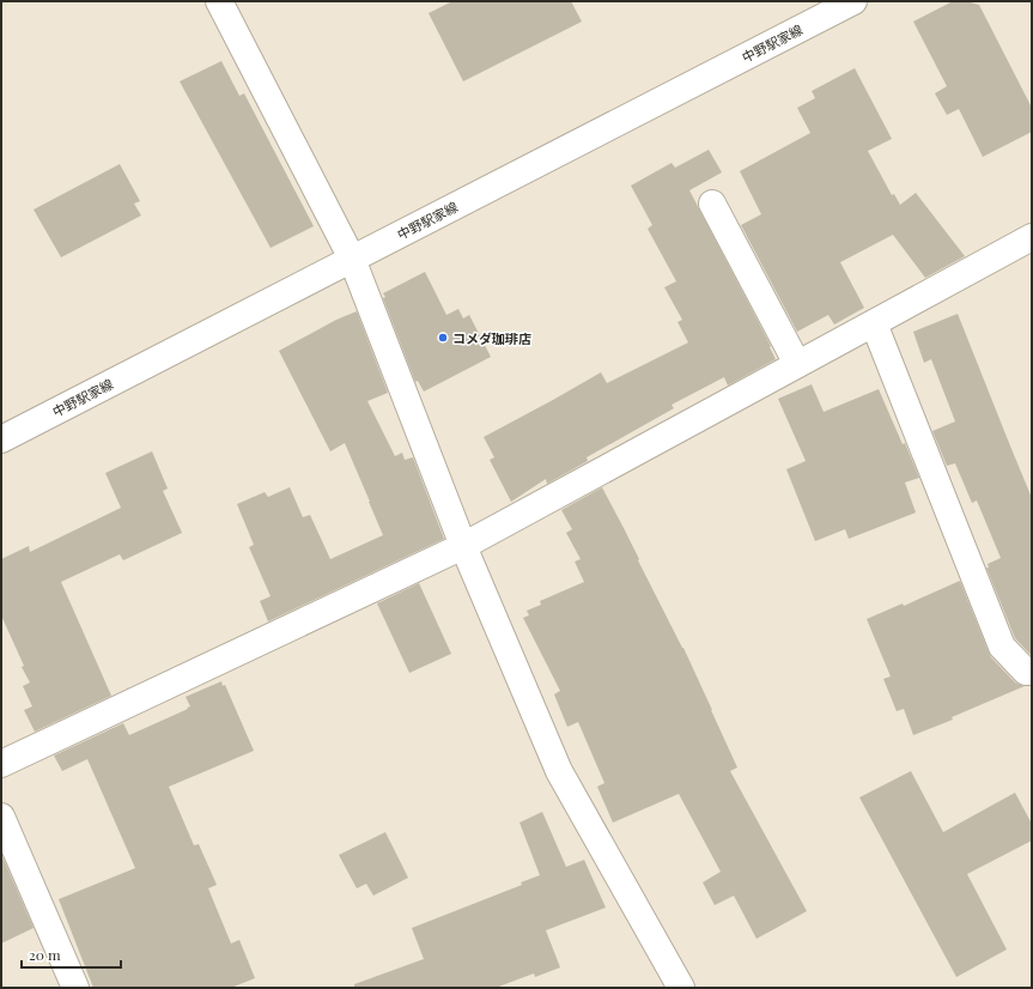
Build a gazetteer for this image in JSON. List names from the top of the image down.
{
  "streets": {
    "street": ["中野駅家線"]
  },
  "places": ["コメダ珈琲店"],
  "scale_bar": "20 m"
}
